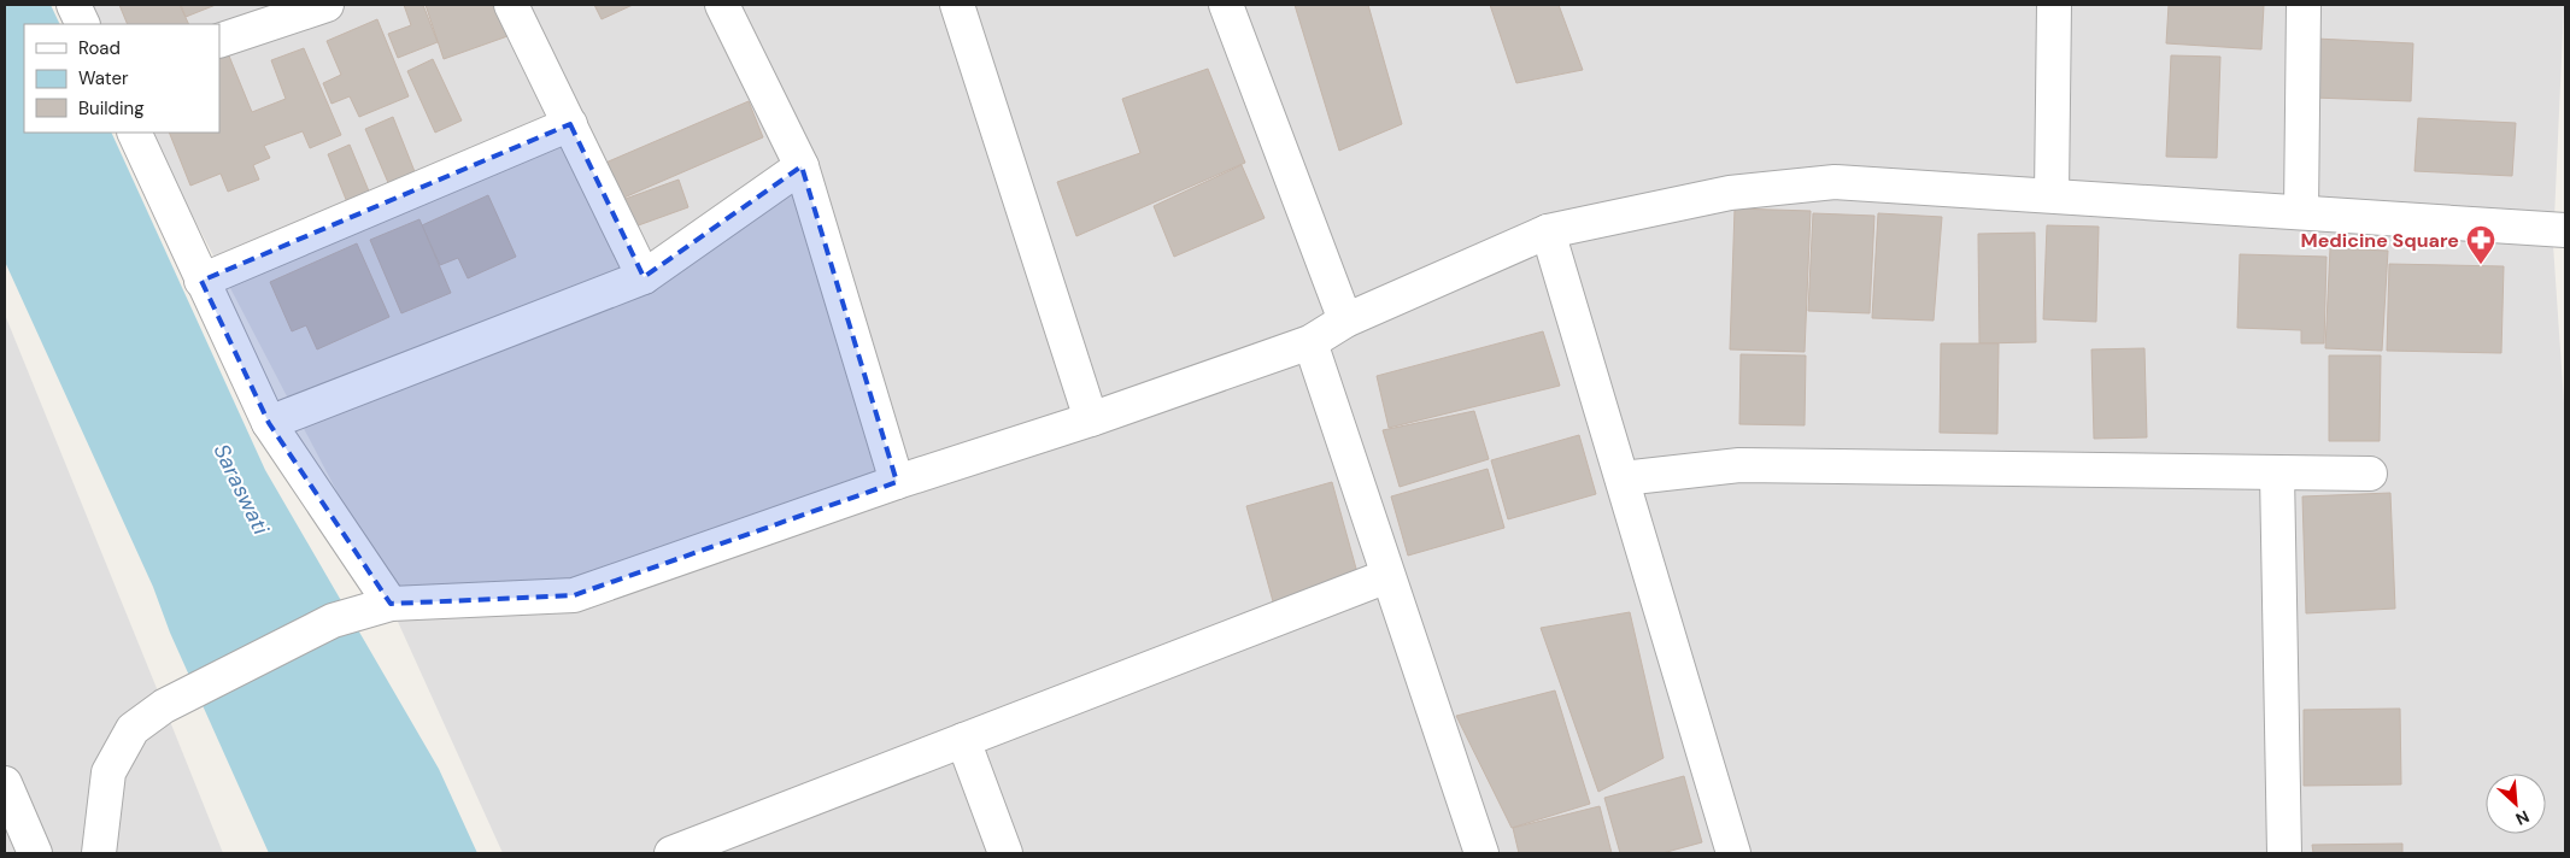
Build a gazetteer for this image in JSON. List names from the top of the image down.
{
  "water": ["Saraswati"],
  "places": {
    "pharmacy": ["Medicine Square"]
  },
  "legend": ["Road", "Water", "Building"],
  "north": "bottom right"
}
